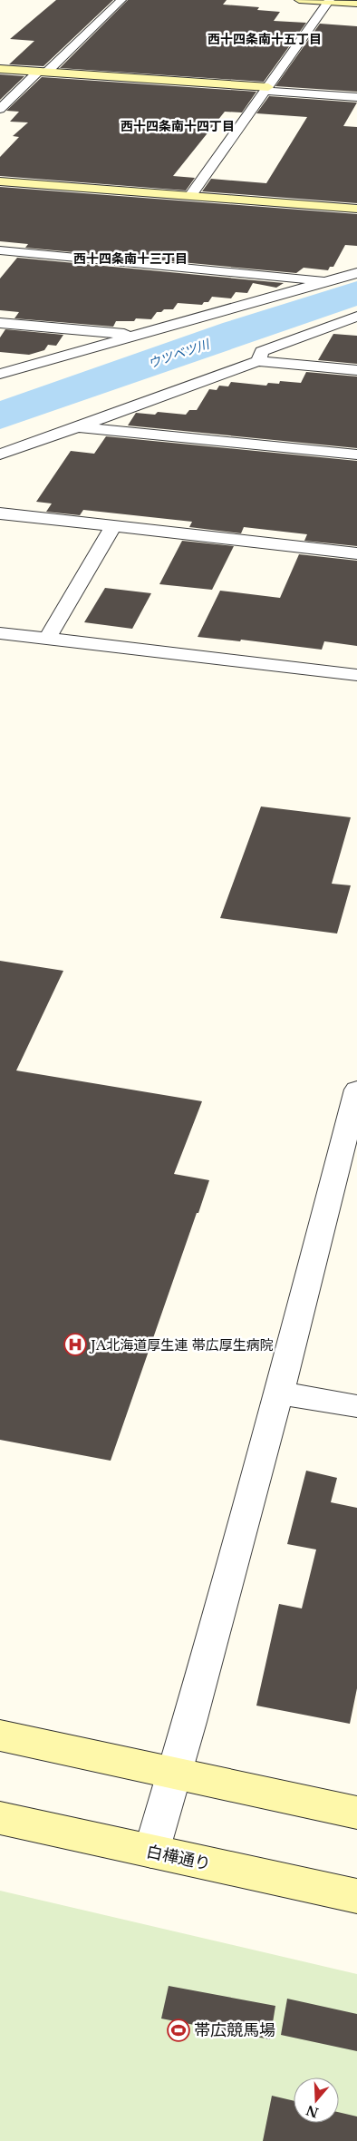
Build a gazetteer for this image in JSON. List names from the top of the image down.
{
  "streets": {
    "street": ["白樺通り"]
  },
  "districts": ["西十四条南十五丁目", "西十四条南十四丁目", "西十四条南十三丁目"],
  "water": ["ウツベツ川"],
  "places": {
    "hospital": ["JA北海道厚生連 帯広厚生病院"],
    "sports": ["帯広競馬場"]
  },
  "north": "bottom"
}
